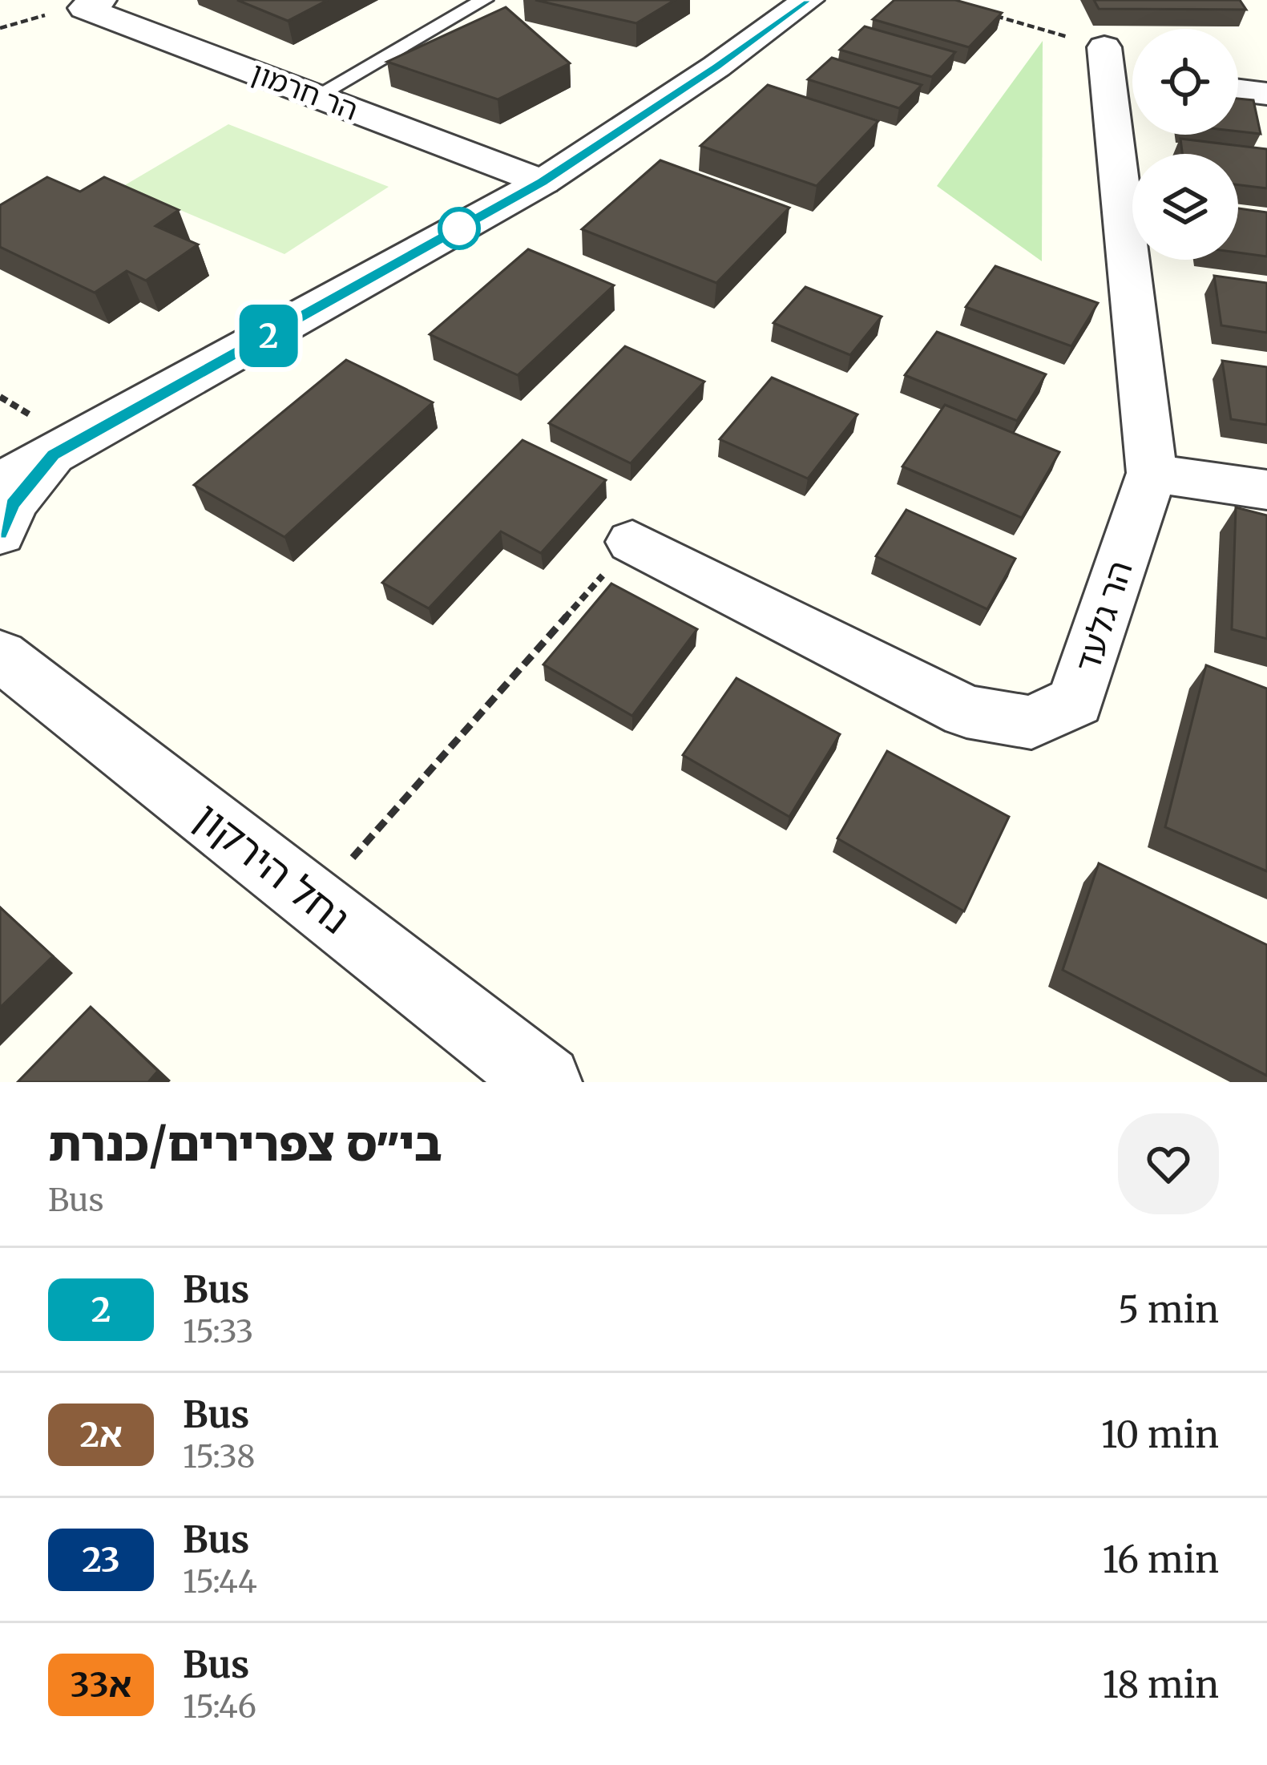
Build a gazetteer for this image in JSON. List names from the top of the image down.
{
  "streets": {
    "street": ["הר חרמון", "הר גלעד", "נחל הירקון"]
  },
  "lines": ["bus line 2"],
  "page": {
    "on_map": "2",
    "heading": ["בי״ס צפרירים/כנרת", "Bus"],
    "list": [
      {
        "mark": "2",
        "name": "Bus",
        "note": "15:33",
        "value": "5 min"
      },
      {
        "mark": "2א",
        "name": "Bus",
        "note": "15:38",
        "value": "10 min"
      },
      {
        "mark": "23",
        "name": "Bus",
        "note": "15:44",
        "value": "16 min"
      },
      {
        "mark": "33א",
        "name": "Bus",
        "note": "15:46",
        "value": "18 min"
      }
    ]
  }
}
